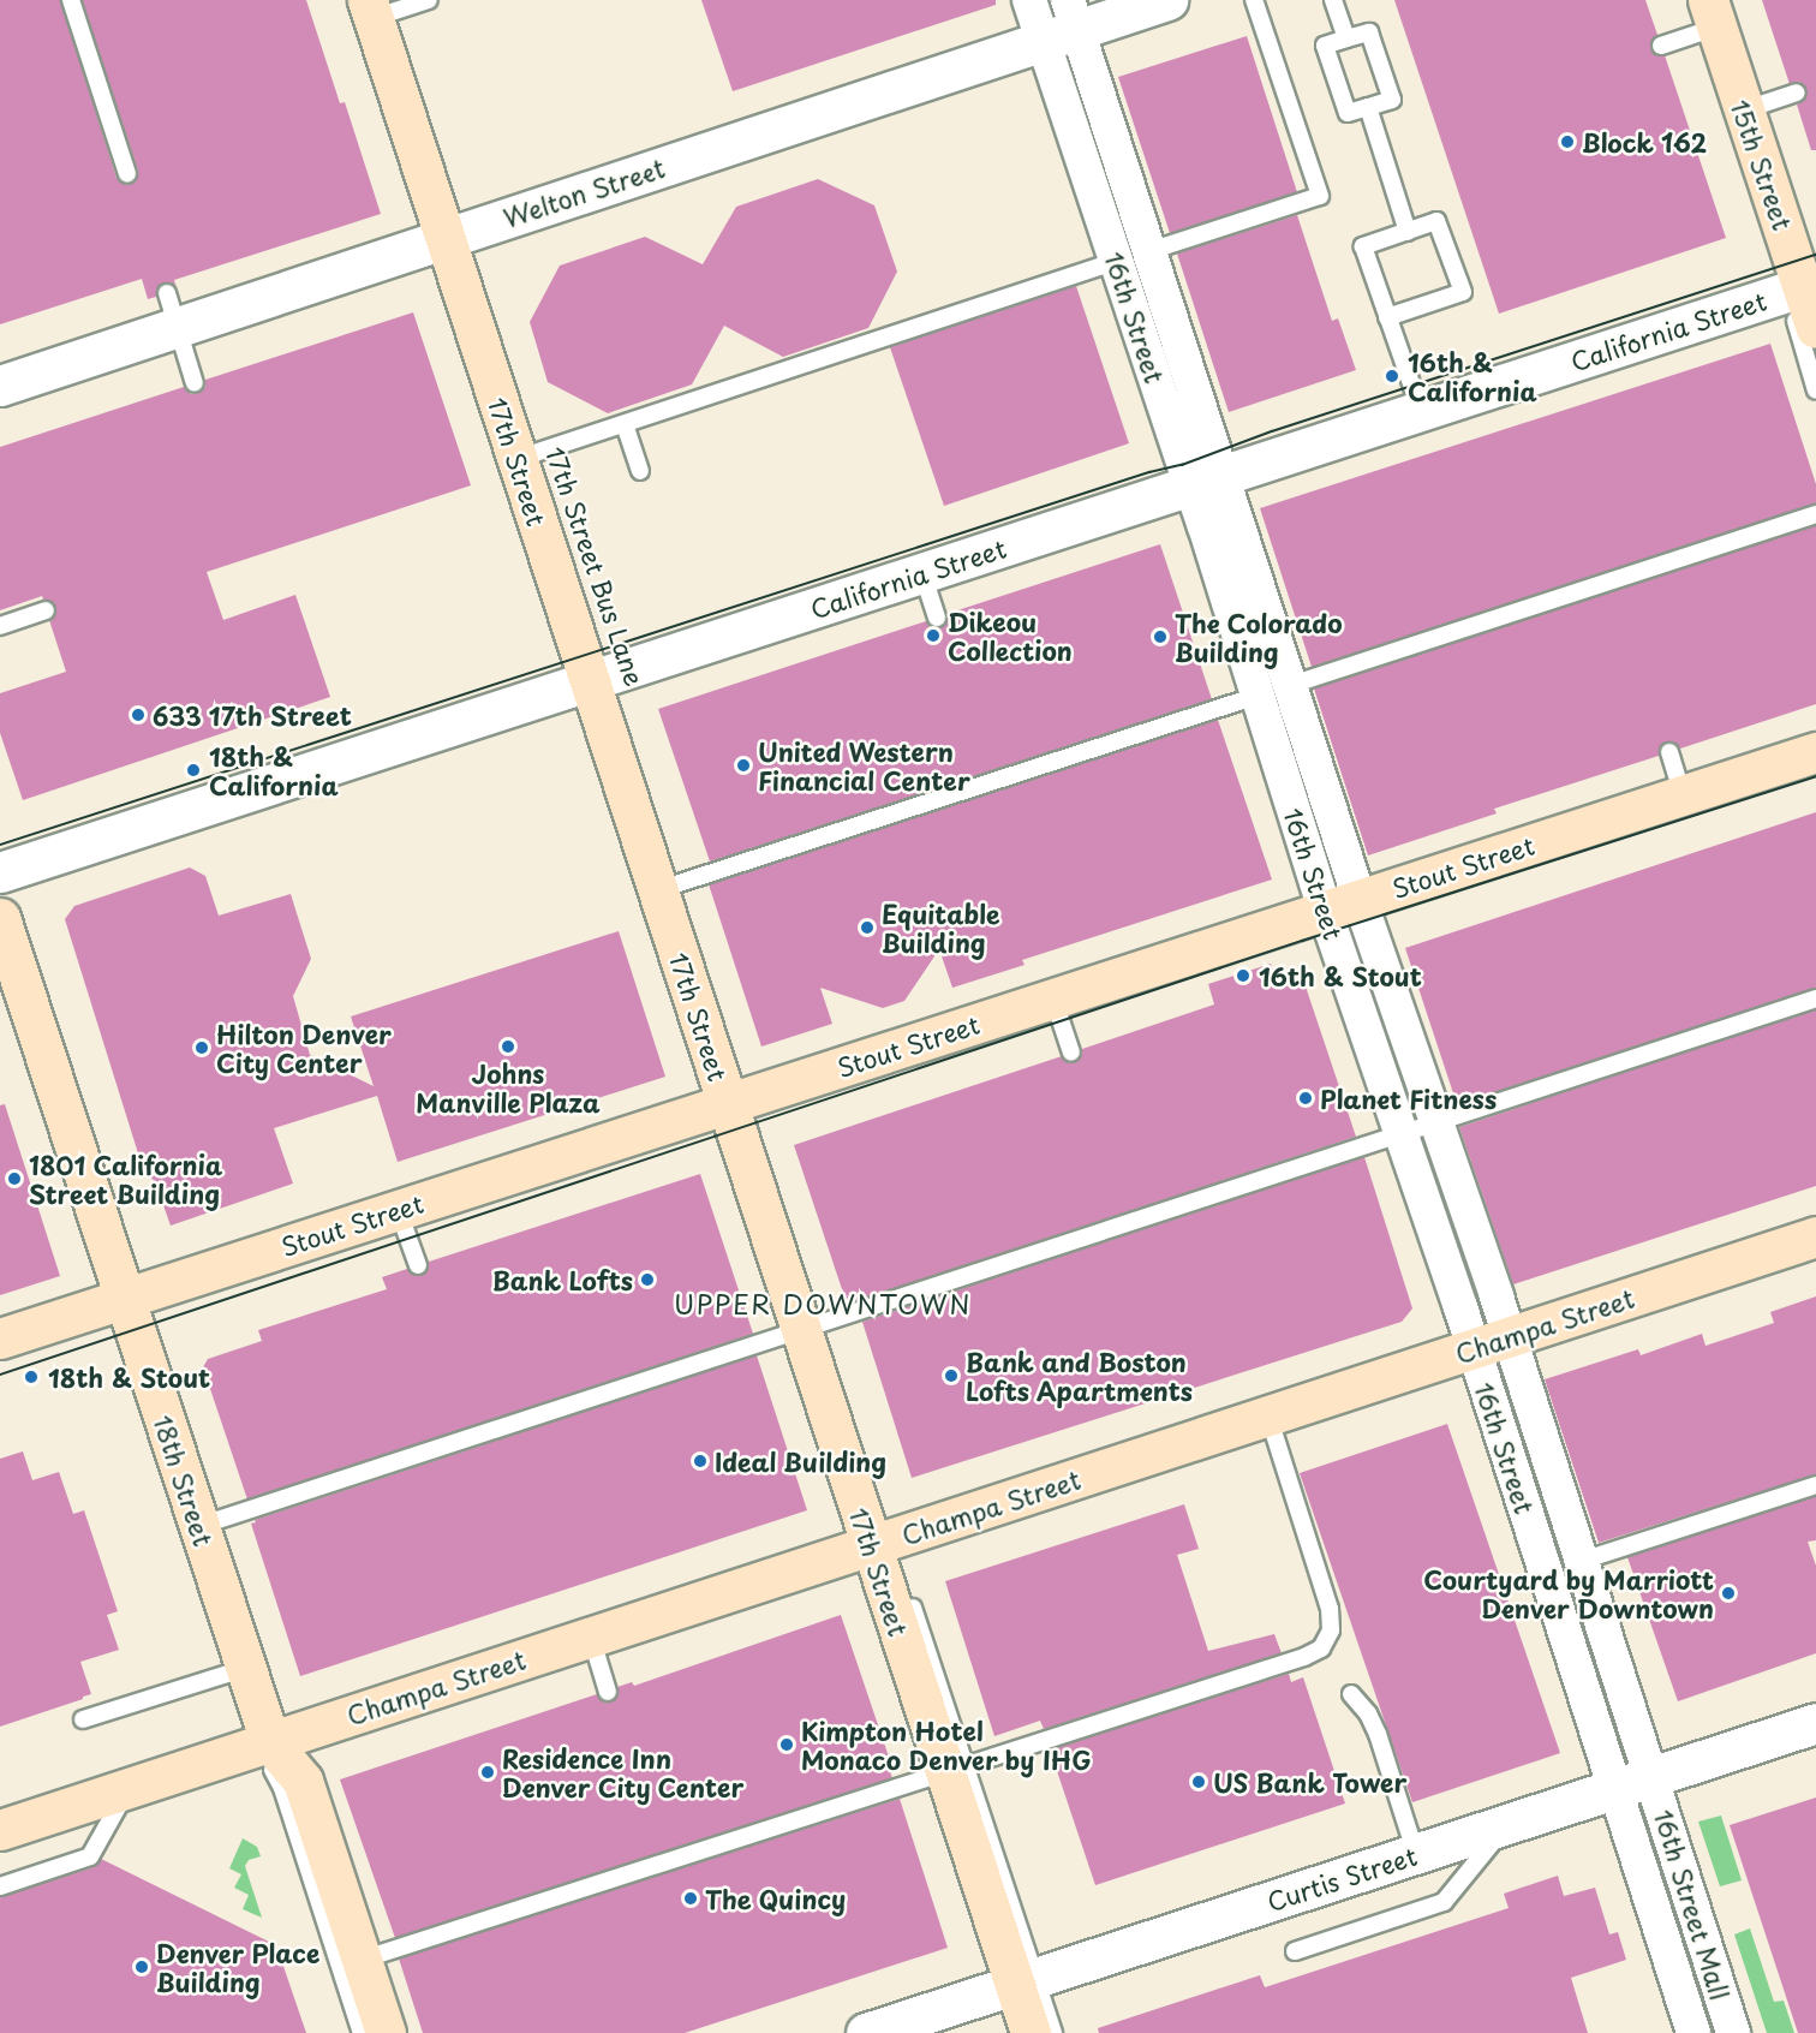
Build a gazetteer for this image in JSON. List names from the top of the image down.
{
  "streets": {
    "main road": [
      "15th Street",
      "17th Street",
      "Stout Street",
      "Champa Street",
      "18th Street"
    ],
    "street": [
      "Welton Street",
      "16th Street",
      "California Street",
      "Curtis Street",
      "16th Street Mall"
    ]
  },
  "crossings": [
    ["15th Street", "California Street"],
    ["Welton Street", "16th Street"],
    ["Welton Street", "17th Street"],
    ["16th Street", "California Street"],
    ["16th Street", "Stout Street"],
    ["16th Street", "Champa Street"],
    ["16th Street", "Curtis Street"],
    ["16th Street", "16th Street Mall"],
    ["California Street", "17th Street"],
    ["17th Street", "Stout Street"],
    ["17th Street", "Champa Street"],
    ["17th Street", "Curtis Street"],
    ["Stout Street", "18th Street"],
    ["Champa Street", "18th Street"],
    ["Curtis Street", "16th Street Mall"]
  ],
  "districts": ["UPPER DOWNTOWN"],
  "places": [
    "Block 162",
    "16th & California",
    "Dikeou Collection",
    "The Colorado Building",
    "633 17th Street",
    "United Western Financial Center",
    "18th & California",
    "Equitable Building",
    "16th & Stout",
    "Johns Manville Plaza",
    "Hilton Denver City Center",
    "Planet Fitness",
    "1801 California Street Building",
    "Bank Lofts",
    "Bank and Boston Lofts Apartments",
    "18th & Stout",
    "Ideal Building",
    "Courtyard by Marriott Denver Downtown",
    "Kimpton Hotel Monaco Denver by IHG",
    "Residence Inn Denver City Center",
    "US Bank Tower",
    "The Quincy",
    "Denver Place Building"
  ]
}
